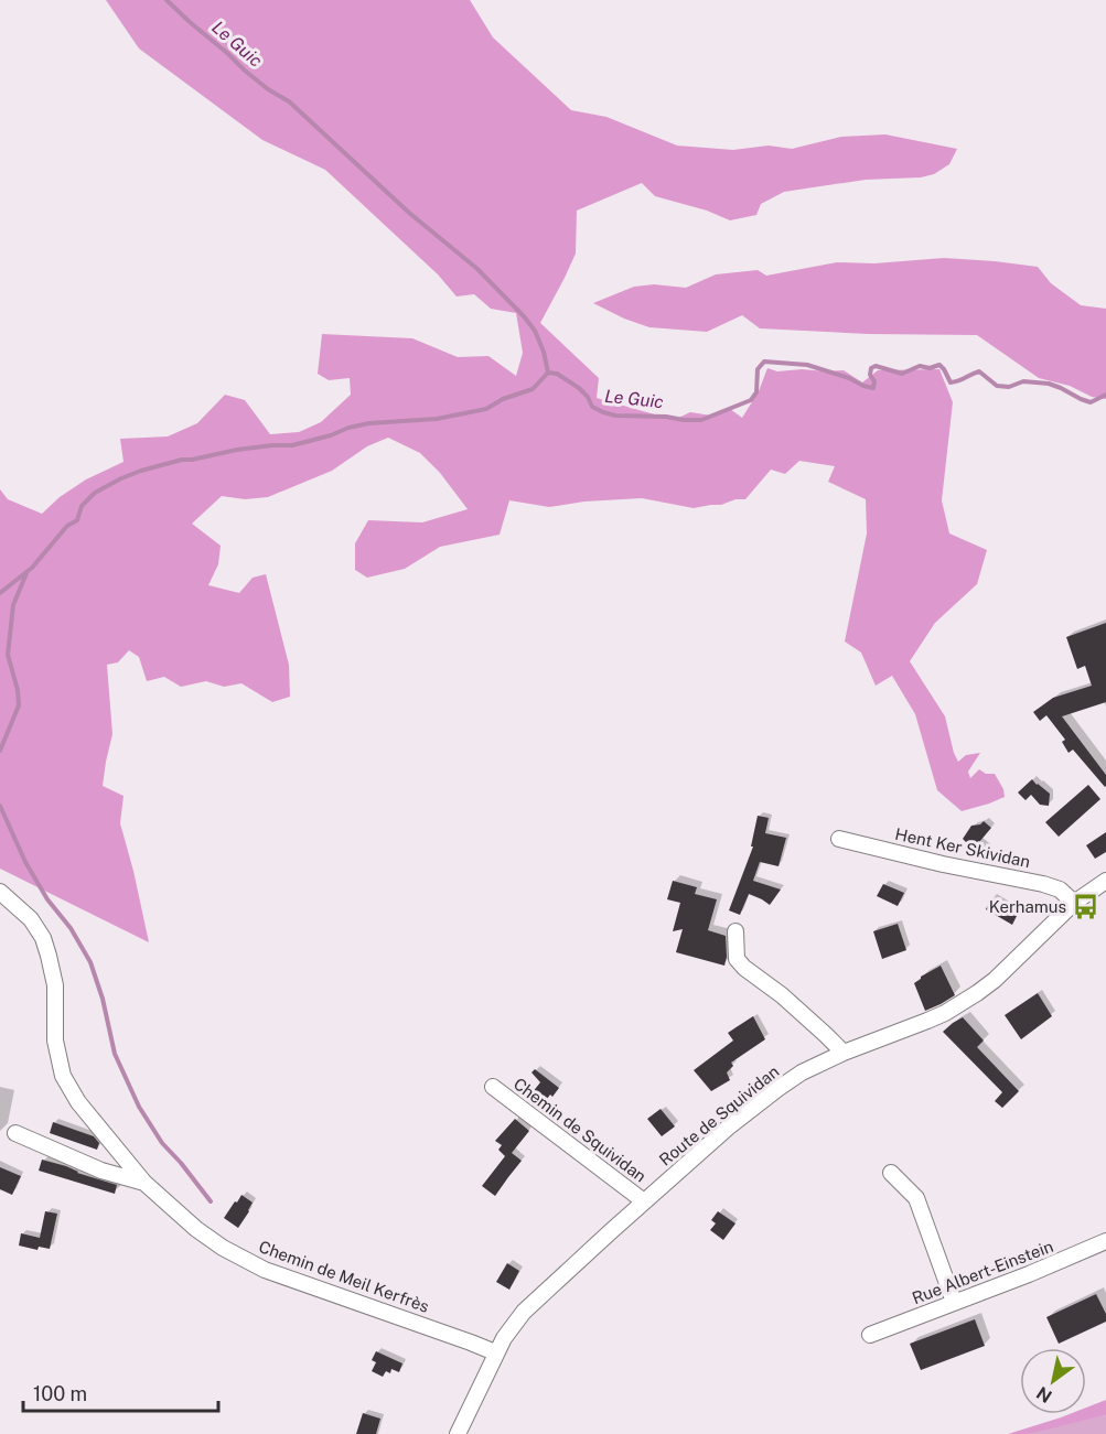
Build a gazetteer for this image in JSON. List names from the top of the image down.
{
  "streets": {
    "street": [
      "Hent Ker Skividan",
      "Route de Squividan",
      "Chemin de Squividan",
      "Rue Albert-Einstein",
      "Chemin de Meil Kerfrès"
    ]
  },
  "crossings": [
    ["Hent Ker Skividan", "Route de Squividan"],
    ["Route de Squividan", "Chemin de Squividan"],
    ["Route de Squividan", "Chemin de Meil Kerfrès"]
  ],
  "water": ["Le Guic"],
  "places": {
    "bus stop": ["Kerhamus"]
  },
  "scale_bar": "100 m",
  "north": "bottom left"
}
